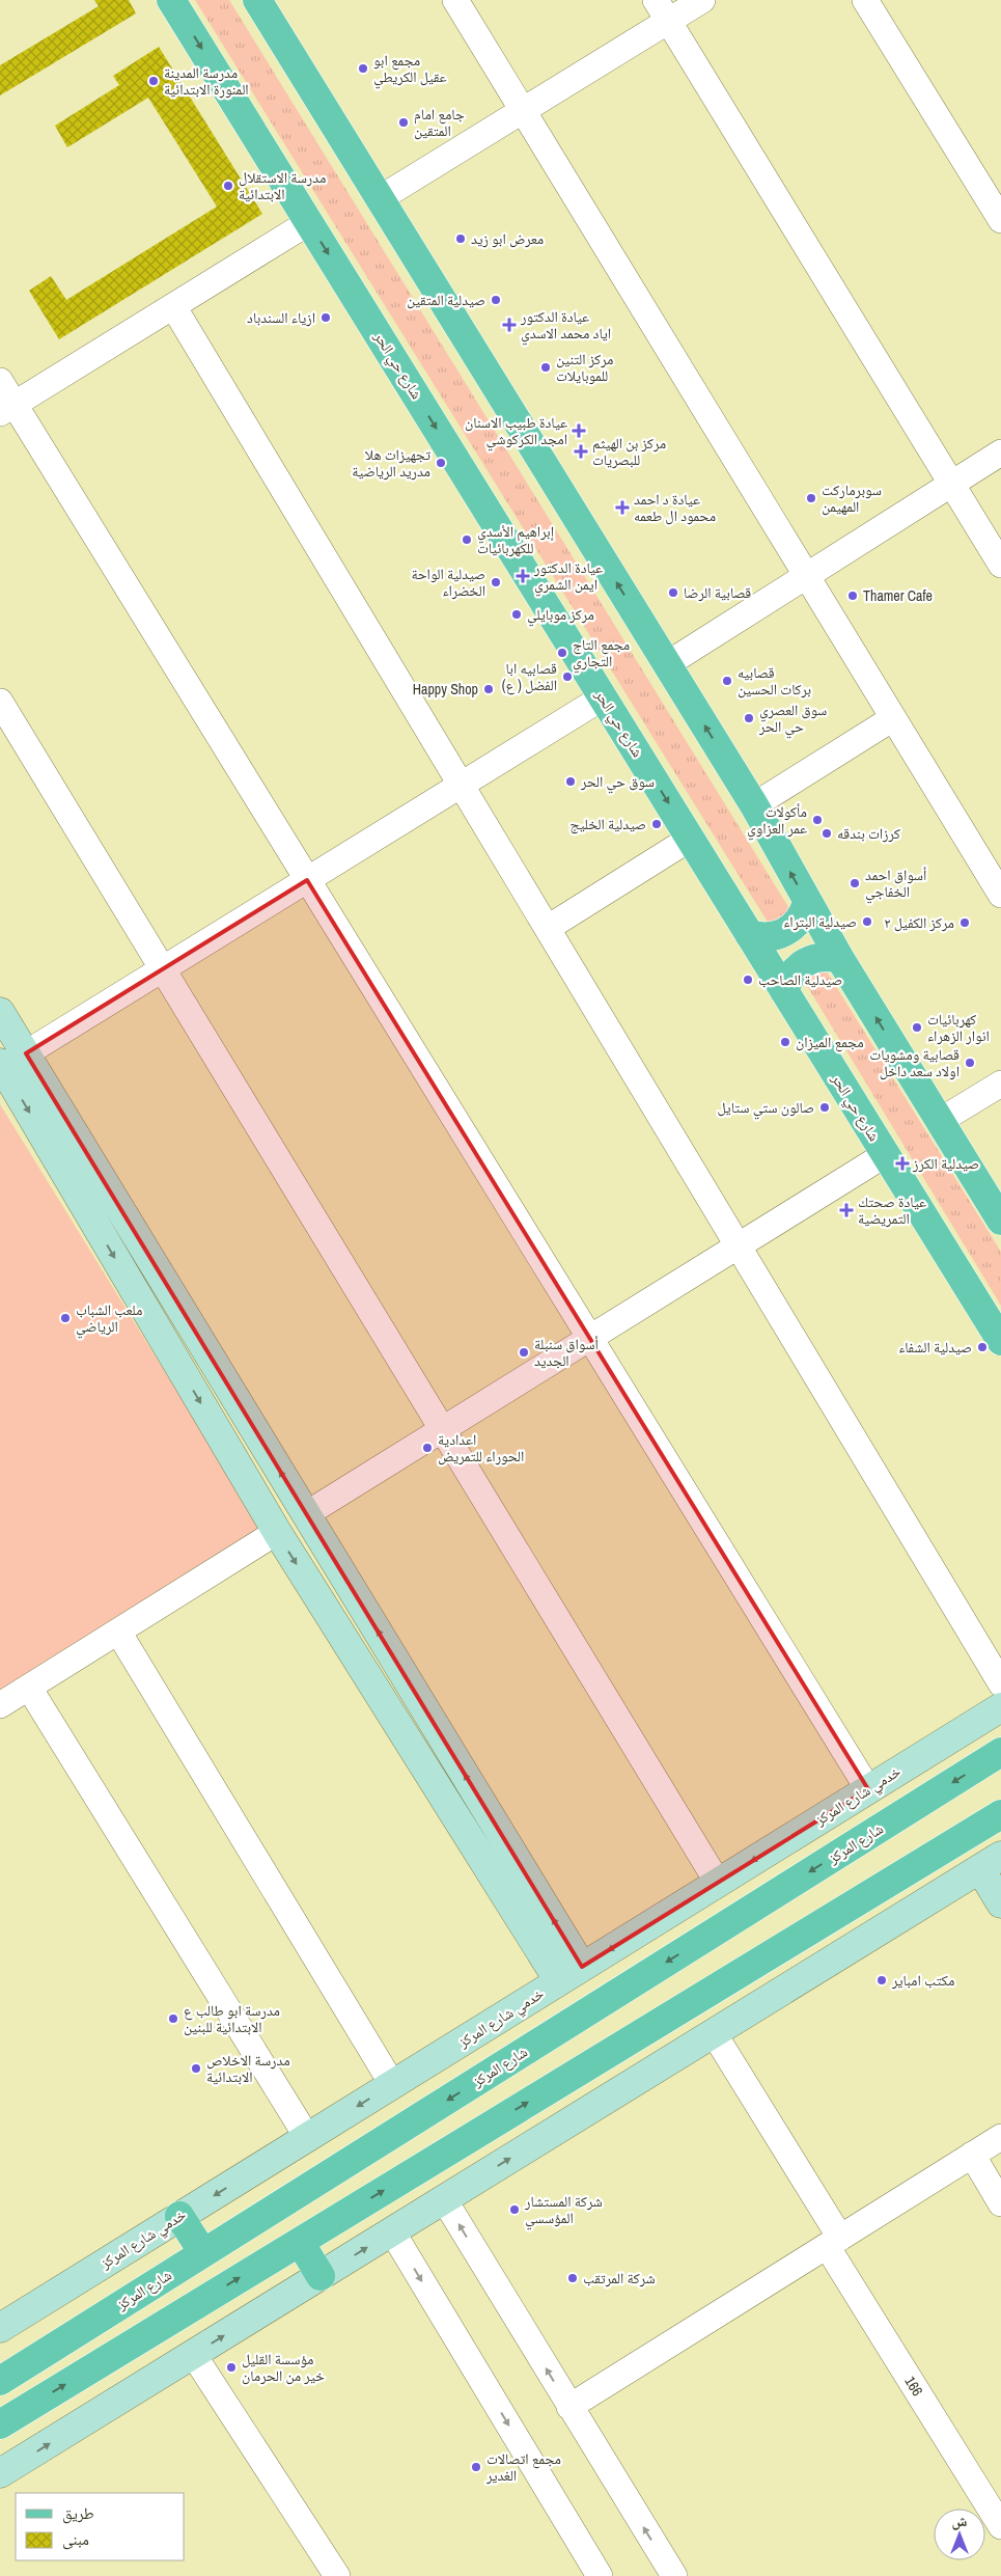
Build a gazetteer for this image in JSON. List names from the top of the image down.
{
  "streets": {
    "main road": ["شارع حي الحر", "شارع المركز"],
    "street": ["خدمي شارع المركز", "166"]
  },
  "places": {
    "other": [
      "مجمع ابو عقيل الكريطي",
      "مدرسة المدينة المنورة الابتدائية",
      "جامع امام المتقين",
      "مدرسة الاستقلال الابتدائية",
      "معرض ابو زيد",
      "صيدلية المتقين",
      "ازياء السندباد",
      "مركز التنين للموبايلات",
      "تجهيزات هلا مدريد الرياضية",
      "سوبرماركت المهيمن",
      "إبراهيم الأسدي للكهربائيات",
      "صيدلية الواحة الخضراء",
      "قصابية الرضا",
      "Thamer Cafe",
      "مركز موبايلي",
      "مجمع التاج التجاري",
      "قصابيه ابا الفضل ( ع)",
      "قصابيه بركات الحسين",
      "Happy Shop",
      "سوق العصري حي الحر",
      "سوق حي الحر",
      "مأكولات عمر العزاوي",
      "صيدلية الخليج",
      "كرزات بندقه",
      "أسواق احمد الخفاجي",
      "صيدلية البتراء",
      "مركز الكفيل ٢",
      "صيدلية الصاحب",
      "كهربائيات انوار الزهراء",
      "مجمع الميزان",
      "قصابية ومشويات اولاد سعد داخل",
      "صالون ستي ستايل",
      "ملعب الشباب الرياضي",
      "صيدلية الشفاء",
      "أسواق سنبلة الجديد",
      "اعدادية الحوراء للتمريض",
      "مكتب امباير",
      "مدرسة ابو طالب ع الابتدائية للبنين",
      "مدرسة الاخلاص الابتدائية",
      "شركة المستشار المؤسسي",
      "شركة المرتقب",
      "مؤسسة القليل خير من الحرمان",
      "مجمع اتصالات الغدير"
    ],
    "health": [
      "عيادة الدكتور اياد محمد الاسدي",
      "عيادة طبيب الاسنان امجد الكركوشي",
      "مركز بن الهيثم للبصريات",
      "عيادة د احمد محمود ال طعمه",
      "عيادة الدكتور ايمن الشمري",
      "صيدلية الكرز",
      "عيادة صحتك التمريضية"
    ]
  },
  "legend": ["طريق", "مبنى"],
  "north": "top"
}
